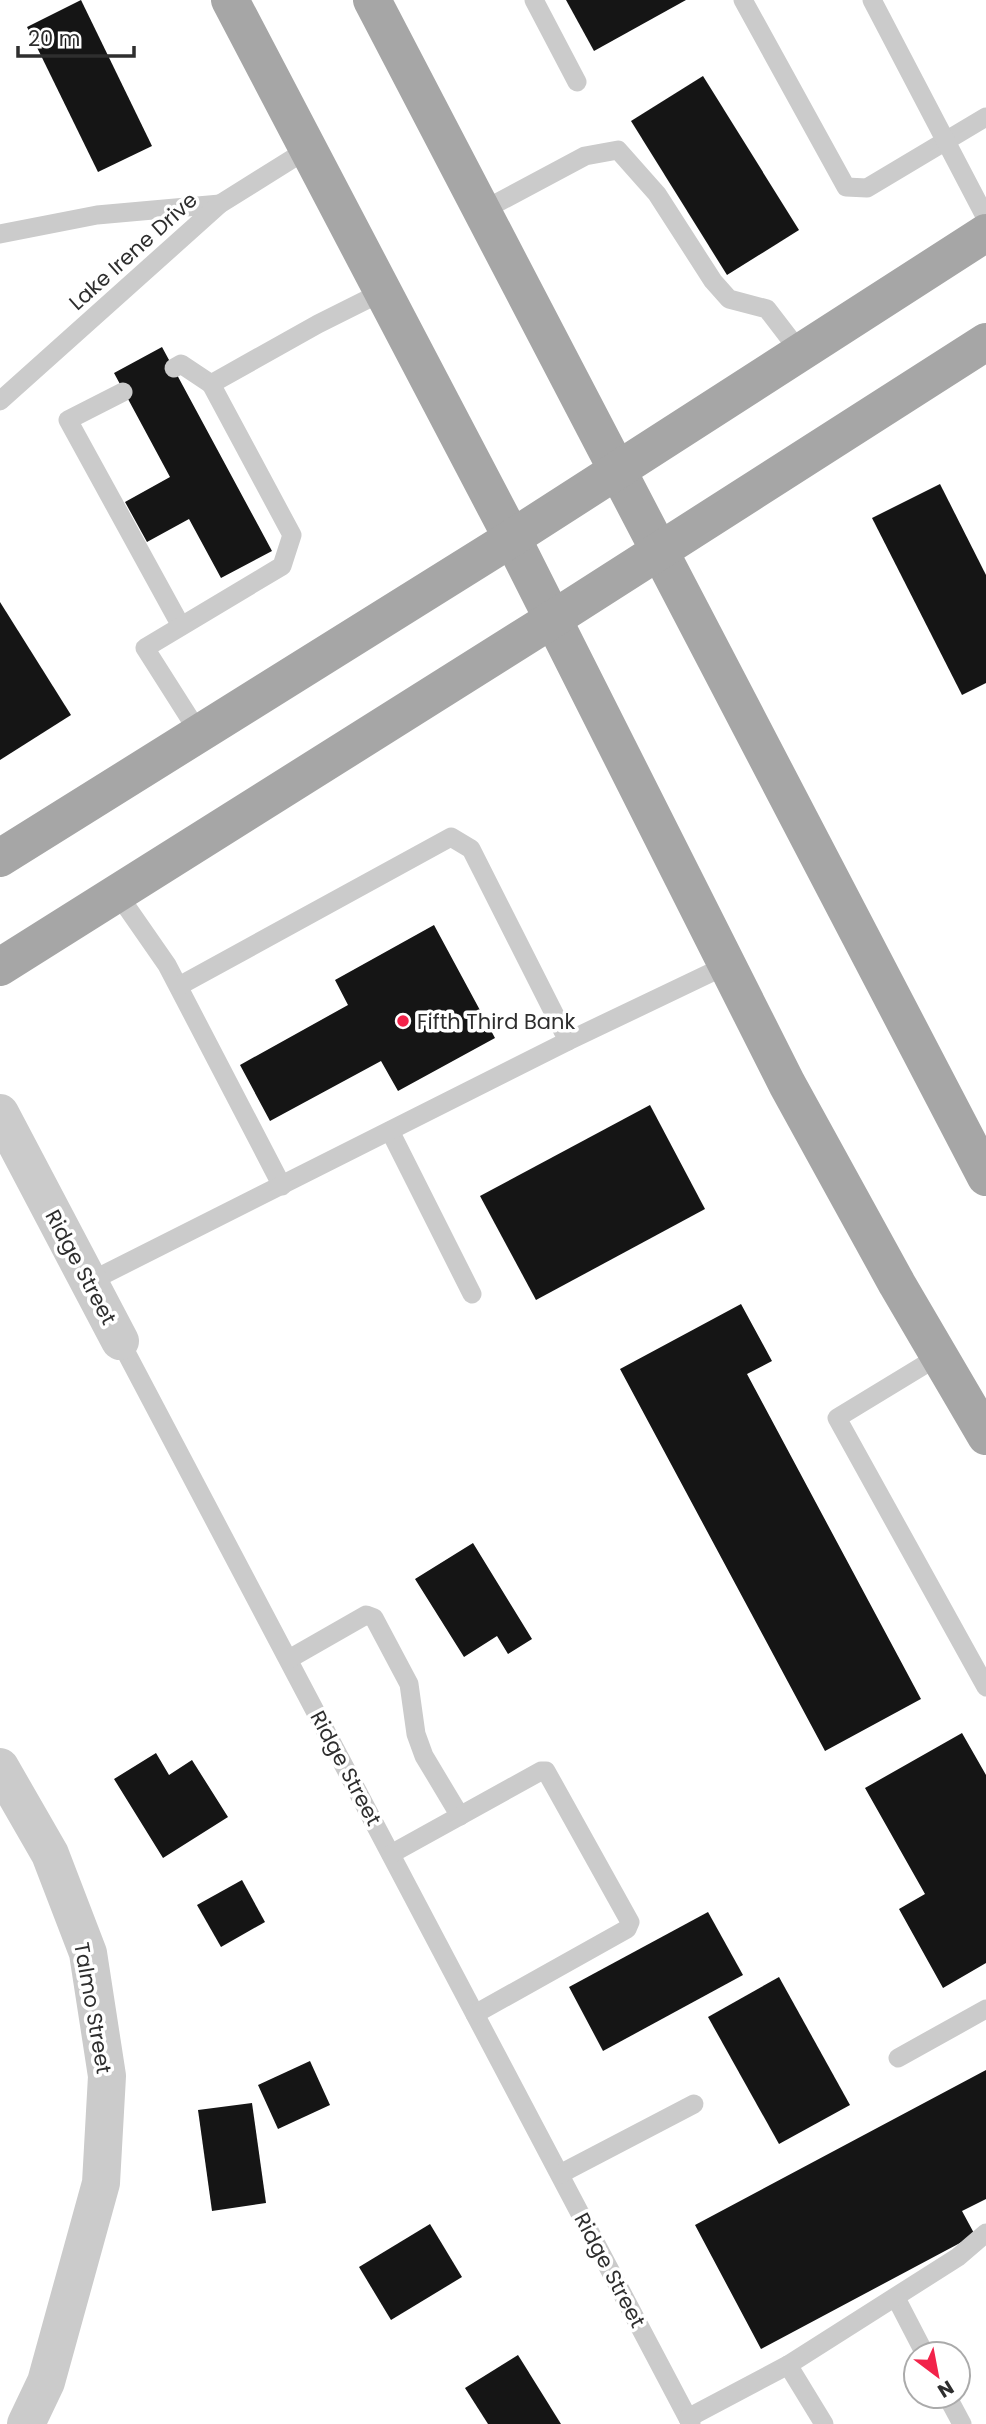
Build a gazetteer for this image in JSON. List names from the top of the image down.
{
  "streets": {
    "street": ["Ridge Street", "Talmo Street"],
    "lane": ["Lake Irene Drive"]
  },
  "places": ["Fifth Third Bank"],
  "scale_bar": "20 m",
  "north": "bottom right"
}
